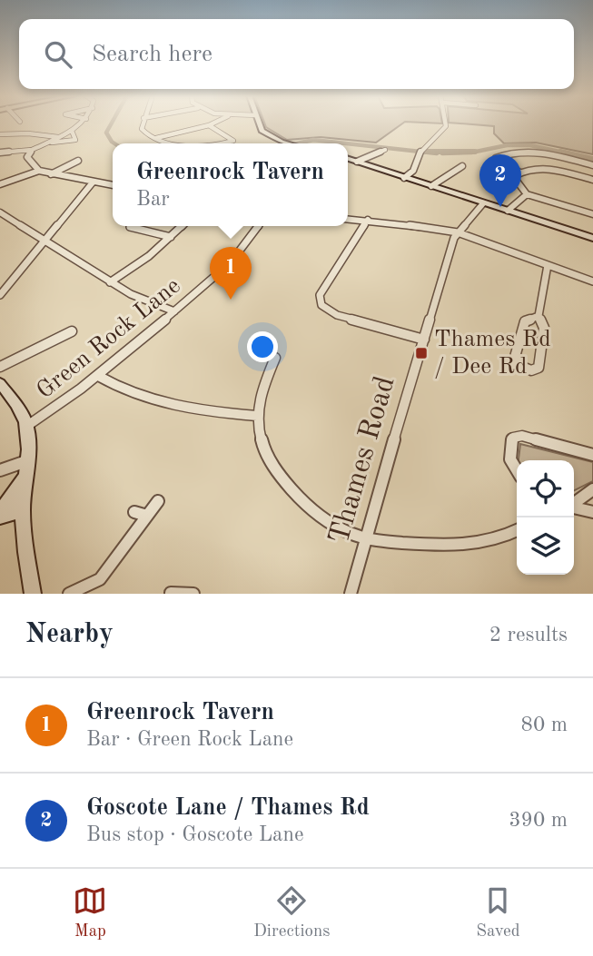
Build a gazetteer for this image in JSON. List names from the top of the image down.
{
  "streets": {
    "street": ["Green Rock Lane", "Thames Road"]
  },
  "places": {
    "transit": ["Thames Rd / Dee Rd"]
  },
  "page": {
    "search": "Search here",
    "popup": ["Greenrock Tavern", "Bar"],
    "pins": ["2", "1"],
    "heading": ["Nearby", "2 results"],
    "list": [
      {
        "mark": "1",
        "name": "Greenrock Tavern",
        "note": "Bar · Green Rock Lane",
        "value": "80 m"
      },
      {
        "mark": "2",
        "name": "Goscote Lane / Thames Rd",
        "note": "Bus stop · Goscote Lane",
        "value": "390 m"
      }
    ],
    "nav": ["Map", "Directions", "Saved"]
  }
}
